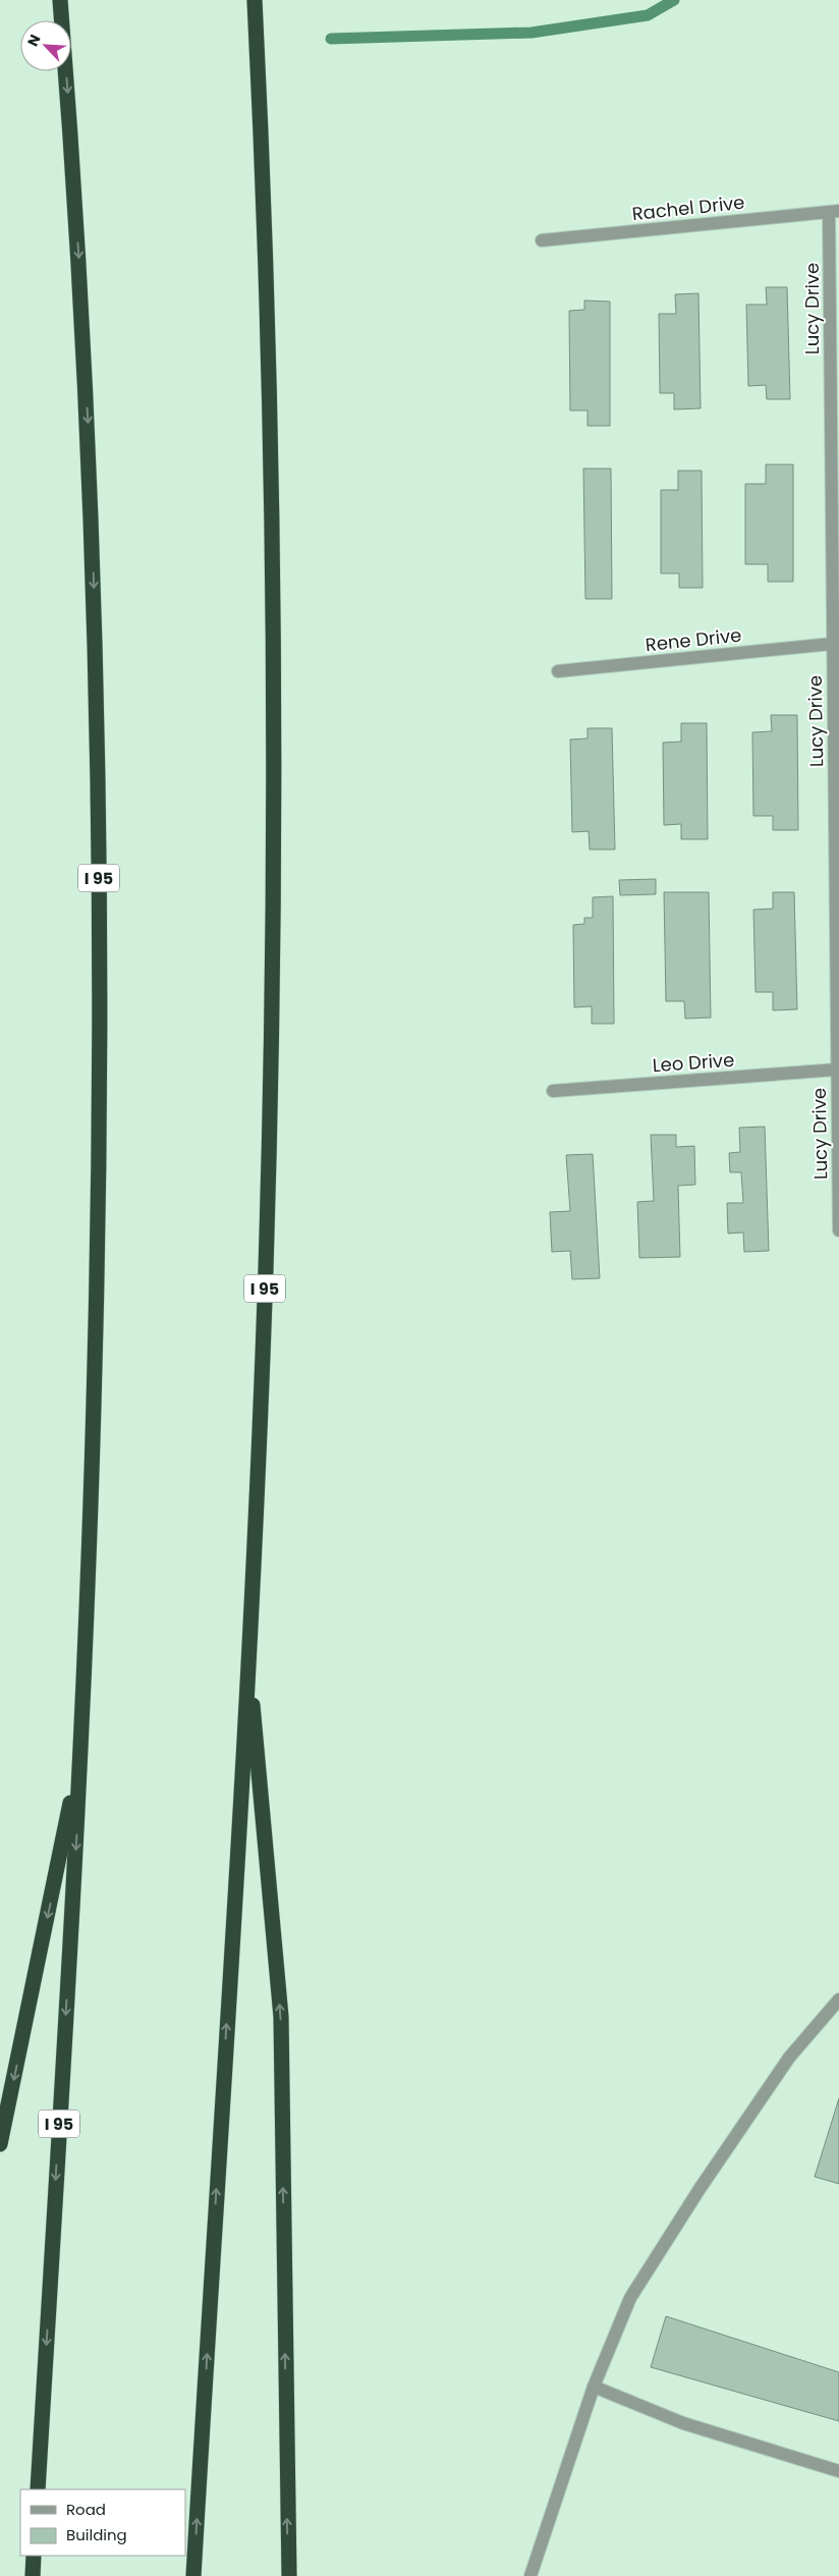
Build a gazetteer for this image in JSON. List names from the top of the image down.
{
  "streets": {
    "highway": ["I 95"],
    "street": [
      "Rachel Drive",
      "Lucy Drive",
      "Rene Drive",
      "Leo Drive"
    ]
  },
  "crossings": [
    ["Rachel Drive", "Lucy Drive"],
    ["Lucy Drive", "Rene Drive"],
    ["Lucy Drive", "Leo Drive"]
  ],
  "legend": ["Road", "Building"],
  "north": "top left"
}
